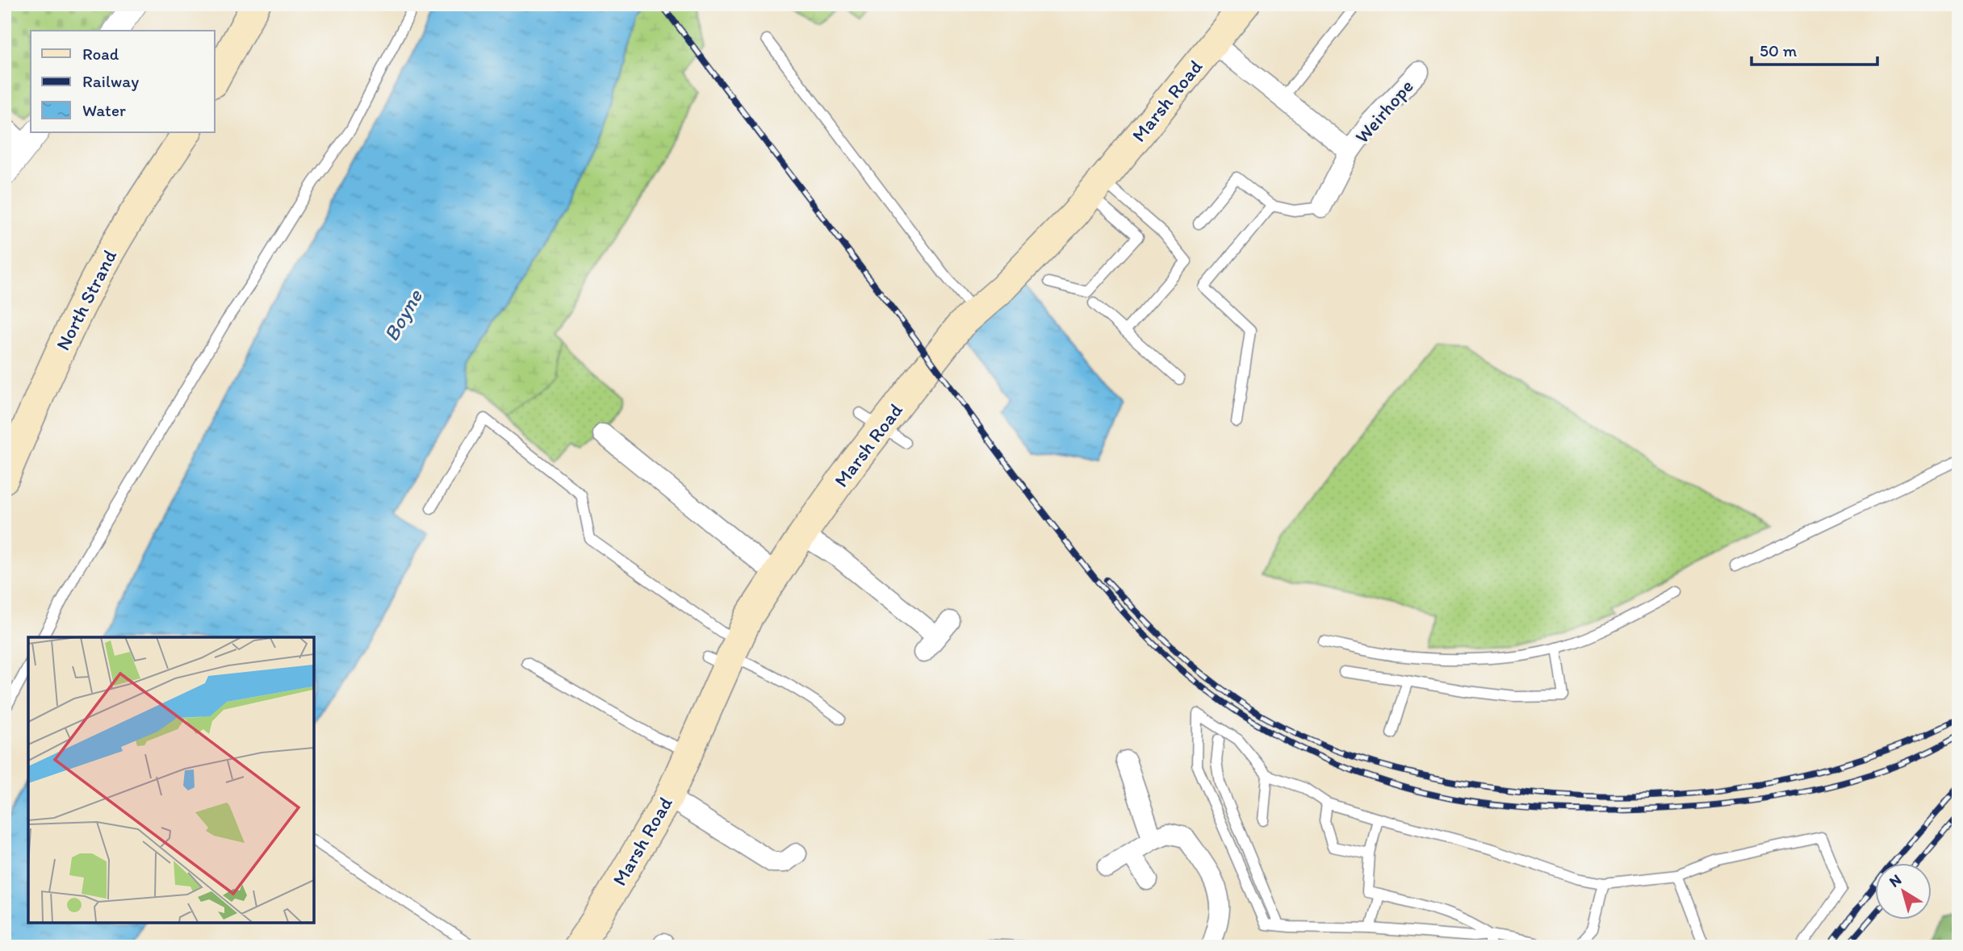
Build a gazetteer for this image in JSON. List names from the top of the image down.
{
  "streets": {
    "main road": ["Marsh Road", "North Strand"],
    "street": ["Weirhope"]
  },
  "crossings": [
    ["Marsh Road", "Weirhope"]
  ],
  "water": ["Boyne"],
  "legend": ["Road", "Railway", "Water"],
  "scale_bar": "50 m",
  "north": "top left"
}
